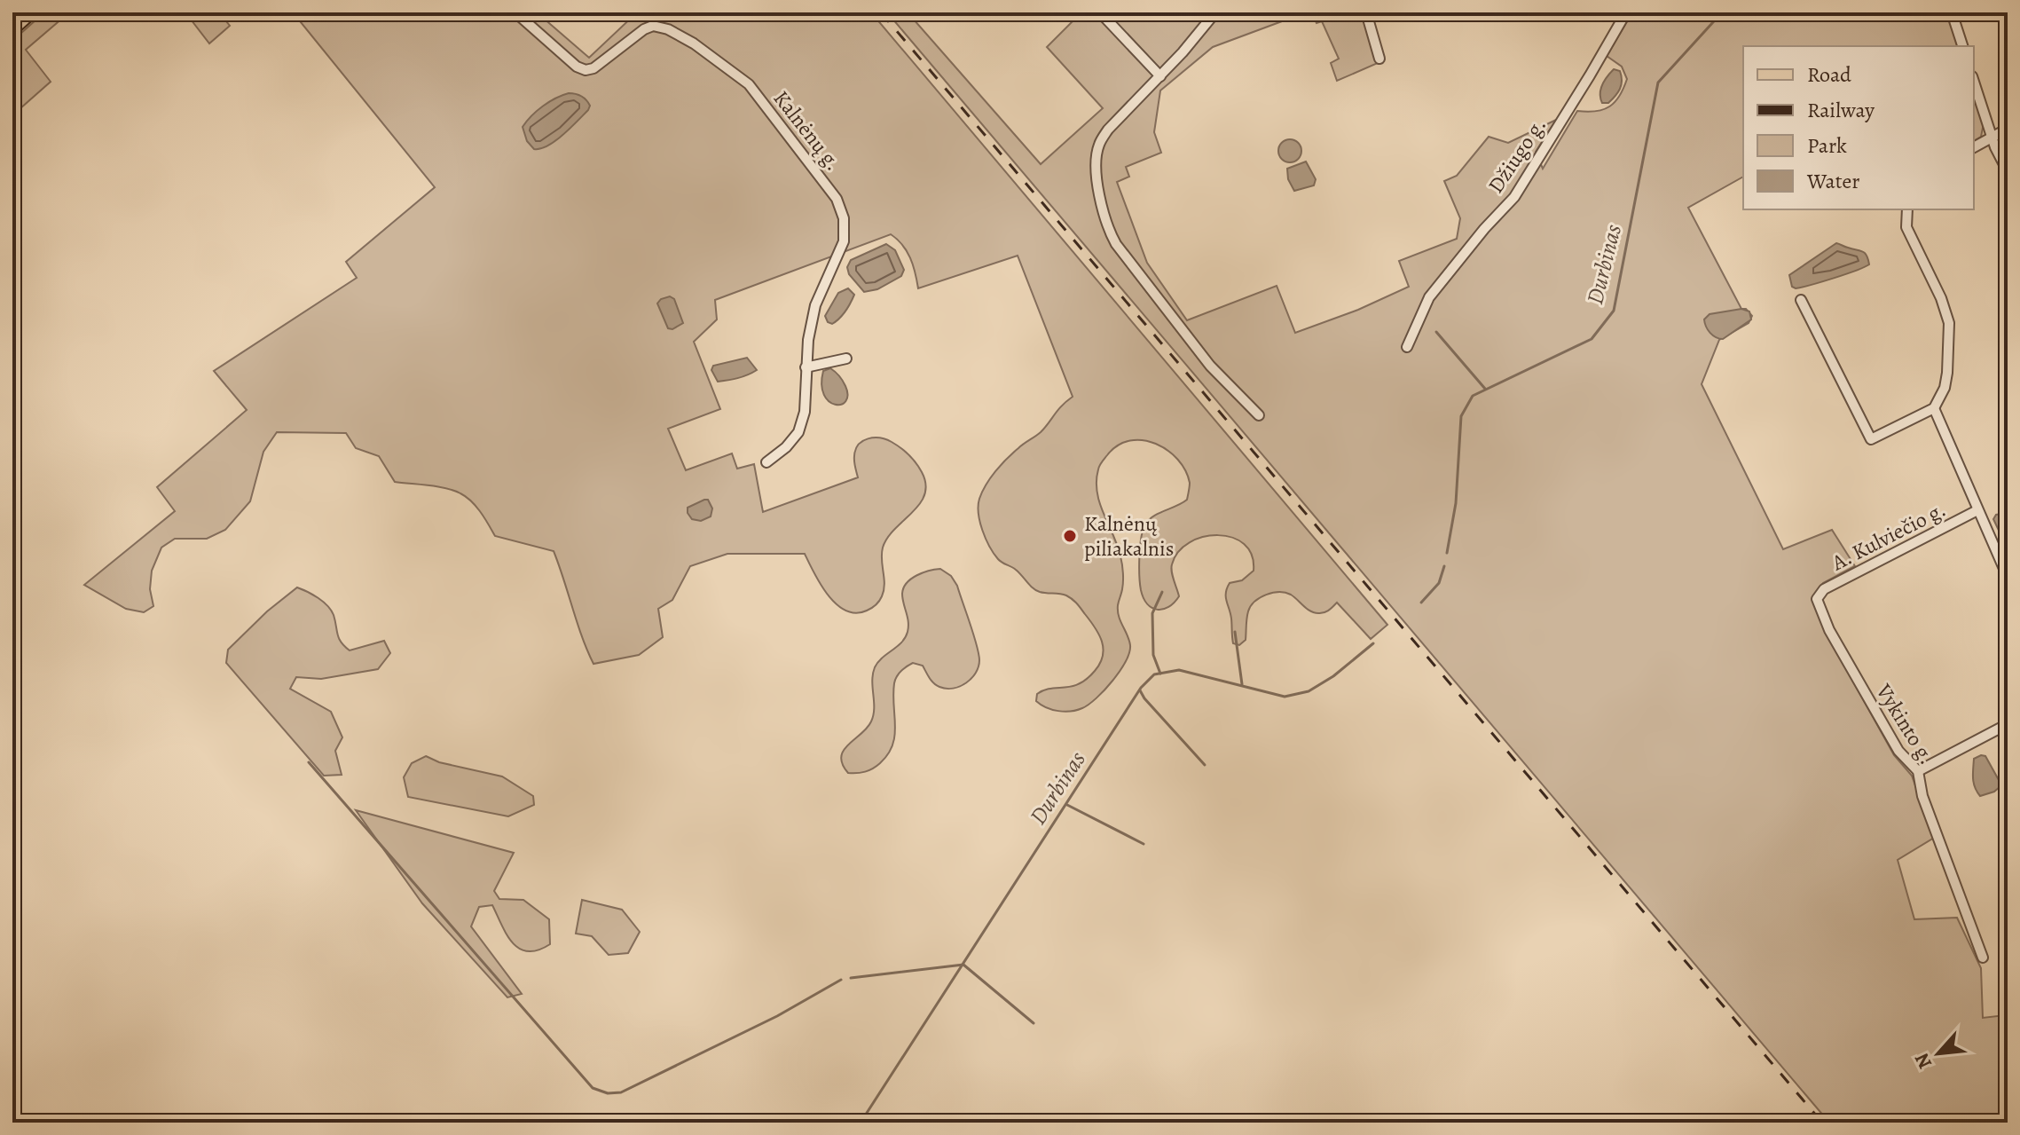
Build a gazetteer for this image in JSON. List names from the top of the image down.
{
  "streets": {
    "street": [
      "Kalnėnų g.",
      "Džiugo g.",
      "A. Kulviečio g.",
      "Vykinto g."
    ]
  },
  "crossings": [
    ["A. Kulviečio g.", "Vykinto g."]
  ],
  "water": ["Durbinas"],
  "places": ["Kalnėnų piliakalnis"],
  "legend": [
    "Road",
    "Railway",
    "Park",
    "Water"
  ],
  "north": "bottom left"
}
